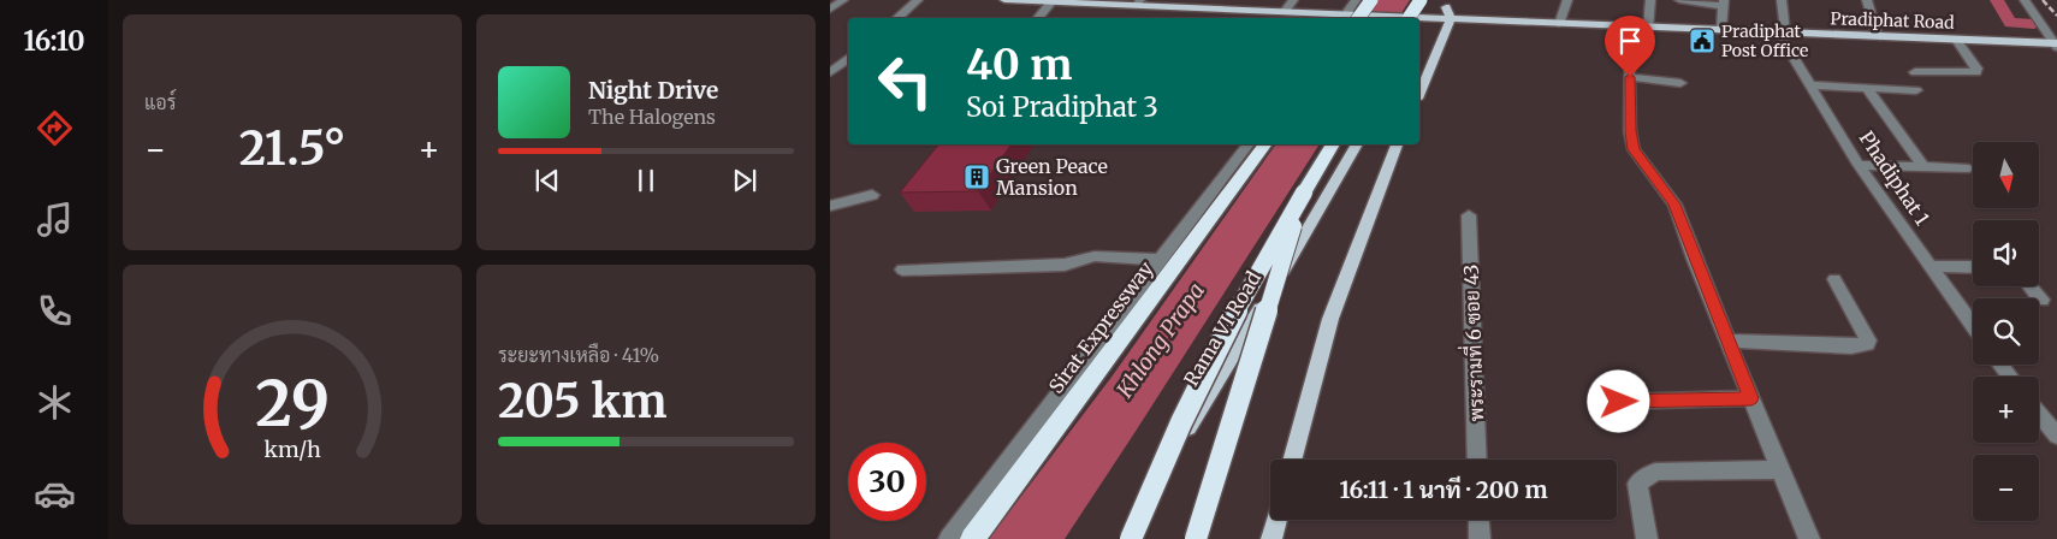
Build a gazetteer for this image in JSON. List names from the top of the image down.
{
  "streets": {
    "highway": ["Sirat Expressway"],
    "main road": ["Pradiphat Road", "Rama VI Road"],
    "street": ["Phadiphat 1", "พระรามที่ 6 ซอย 43"]
  },
  "crossings": [
    ["Pradiphat Road", "Phadiphat 1"]
  ],
  "water": ["Khlong Prapa"],
  "places": {
    "public building": ["Pradiphat Post Office"],
    "building": ["Green Peace Mansion"]
  },
  "north": "bottom",
  "page": {
    "tabs": "16:10",
    "tile": [
      "แอร์",
      ["ระยะทางเหลือ · 41%", "205 km"]
    ],
    "turn": ["40 m", "Soi Pradiphat 3"],
    "song": ["Night Drive", "The Halogens"],
    "heat": ["−", "21.5°", "+"],
    "map_buttons": ["+", "−"],
    "limit": "30",
    "trip": "16:11 · 1 นาที · 200 m",
    "gauge": ["29", "km/h"]
  }
}
